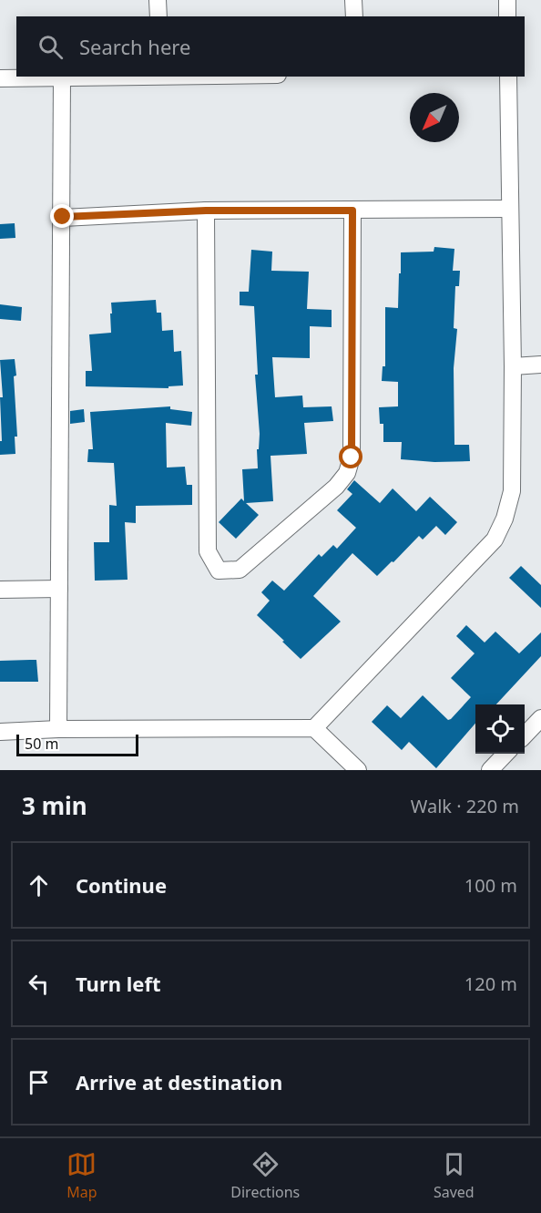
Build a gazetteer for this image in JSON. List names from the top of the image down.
{
  "scale_bar": "50 m",
  "north": "bottom left",
  "page": {
    "search": "Search here",
    "scale": "50 m",
    "heading": ["3 min", "Walk · 220 m"],
    "list": [
      ["Continue", "100 m"],
      ["Turn left", "120 m"],
      "Arrive at destination"
    ],
    "nav": ["Map", "Directions", "Saved"]
  }
}
